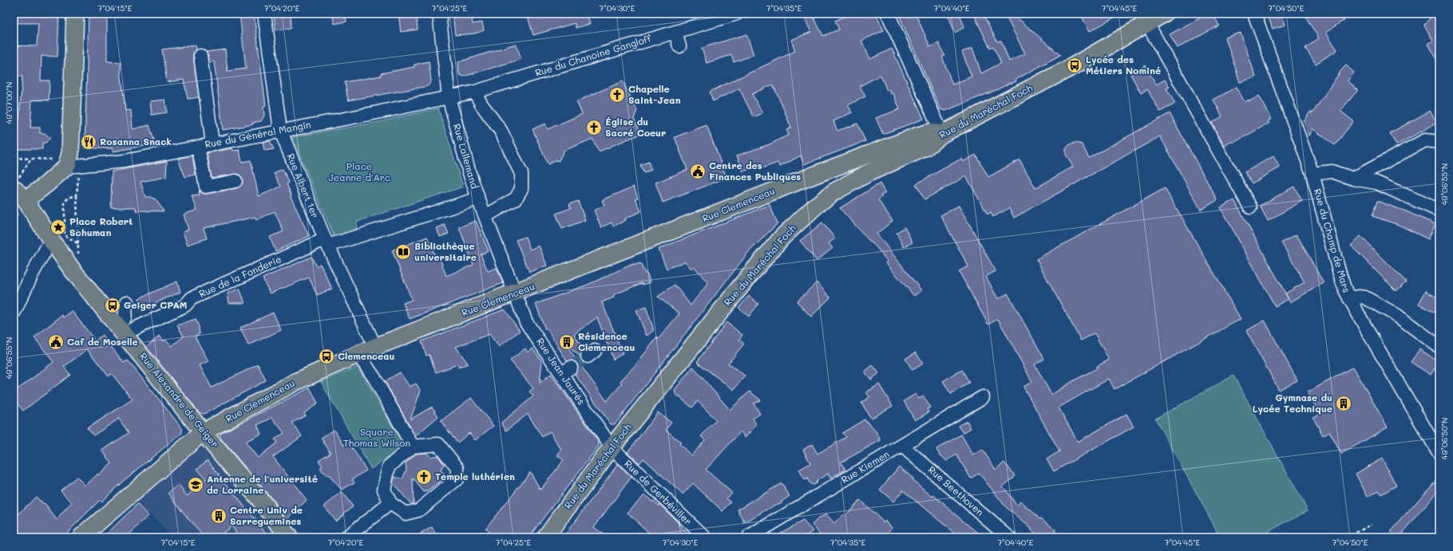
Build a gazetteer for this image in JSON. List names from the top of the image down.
{
  "streets": {
    "main road": ["Rue du Maréchal Foch", "Rue Clemenceau", "Rue Alexandre de Geiger"],
    "street": [
      "Rue du Chanoine Gangloff",
      "Rue du Général Mangin",
      "Rue Lallemand",
      "Rue Albert 1er",
      "Rue du Champ de Mars",
      "Rue de la Fonderie",
      "Rue Jean Jaurès",
      "Rue Kiemen",
      "Rue Beethoven",
      "Rue de Gerbéviller"
    ]
  },
  "crossings": [
    ["Rue du Chanoine Gangloff", "Rue du Général Mangin"],
    ["Rue du Chanoine Gangloff", "Rue Lallemand"],
    ["Rue du Maréchal Foch", "Rue Clemenceau"],
    ["Rue du Maréchal Foch", "Rue Jean Jaurès"],
    ["Rue du Maréchal Foch", "Rue de Gerbéviller"],
    ["Rue du Général Mangin", "Rue Lallemand"],
    ["Rue du Général Mangin", "Rue Albert 1er"],
    ["Rue Lallemand", "Rue Clemenceau"],
    ["Rue Lallemand", "Rue Jean Jaurès"],
    ["Rue Albert 1er", "Rue Clemenceau"],
    ["Rue Albert 1er", "Rue de la Fonderie"],
    ["Rue Clemenceau", "Rue Jean Jaurès"],
    ["Rue Clemenceau", "Rue Alexandre de Geiger"],
    ["Rue de la Fonderie", "Rue Alexandre de Geiger"],
    ["Rue Jean Jaurès", "Rue de Gerbéviller"],
    ["Rue Kiemen", "Rue Beethoven"]
  ],
  "parks": ["Place Jeanne d'Arc", "Square Thomas Wilson"],
  "places": {
    "bus stop": ["Lycée des Métiers Nominé", "Geiger CPAM", "Clemenceau"],
    "church": ["Chapelle Saint-Jean", "Église du Sacré Coeur", "Temple luthérien"],
    "restaurant": ["Rosanna Snack"],
    "public building": ["Centre des Finances Publiques", "Caf de Moselle"],
    "place": ["Place Robert Schuman"],
    "library": ["Bibliothèque universitaire"],
    "building": ["Résidence Clemenceau", "Gymnase du Lycée Technique", "Centre Univ de Sarreguemines"],
    "school or university": ["Antenne de l'université de Lorraine"]
  },
  "coordinates": [
    "7°04'15\"E",
    "7°04'20\"E",
    "7°04'25\"E",
    "7°04'30\"E",
    "7°04'35\"E",
    "7°04'40\"E",
    "7°04'45\"E",
    "7°04'50\"E",
    "49°07'00\"N",
    "49°06'55\"N",
    "49°06'50\"N"
  ]
}
